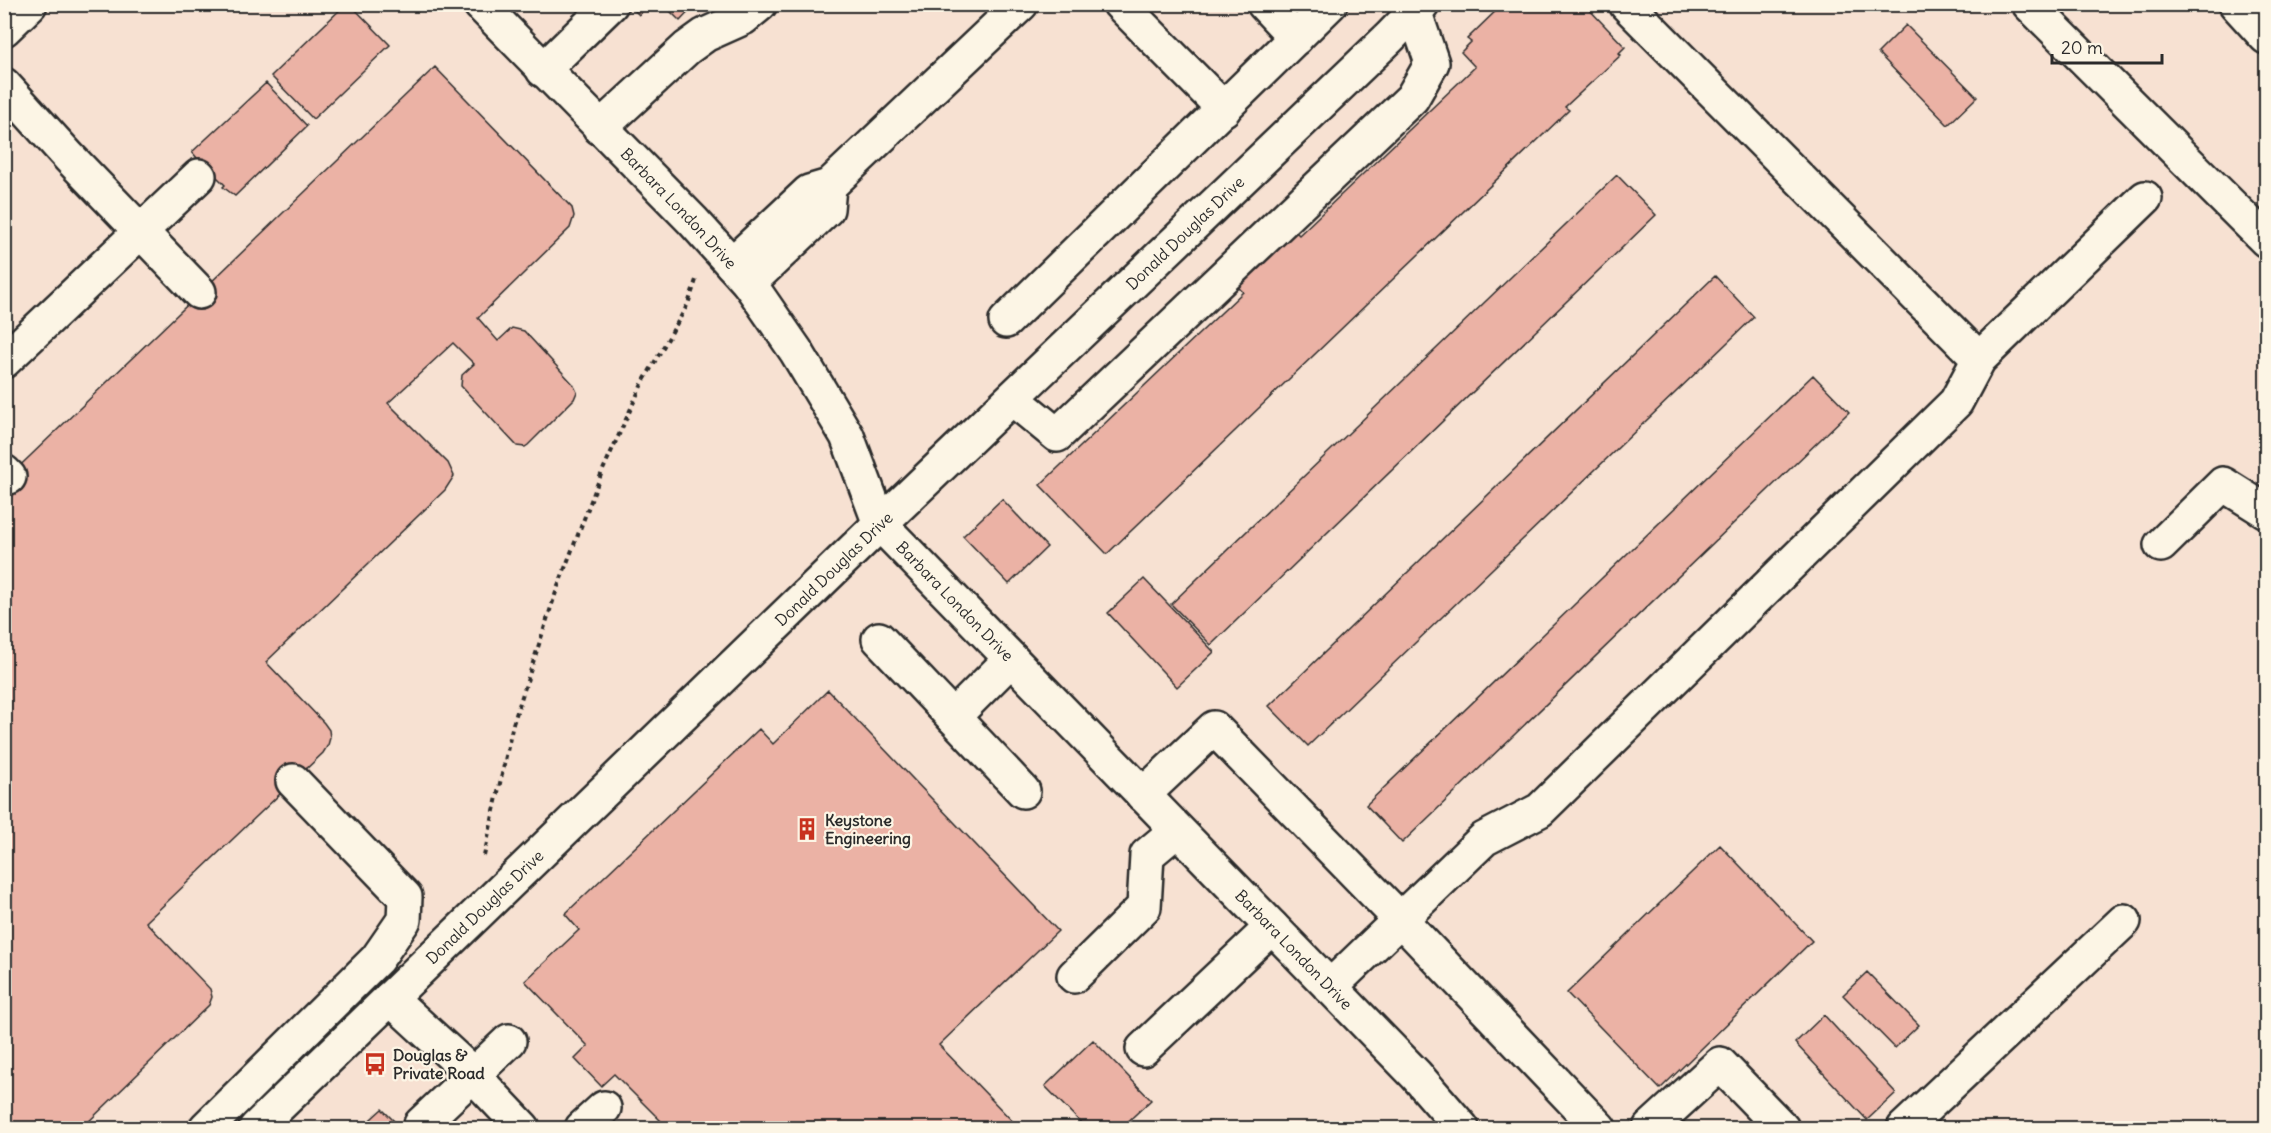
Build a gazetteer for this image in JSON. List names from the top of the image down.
{
  "streets": {
    "street": ["Barbara London Drive", "Donald Douglas Drive"]
  },
  "crossings": [
    ["Barbara London Drive", "Donald Douglas Drive"]
  ],
  "places": {
    "building": ["Keystone Engineering"],
    "bus stop": ["Douglas & Private Road"]
  },
  "scale_bar": "20 m"
}
